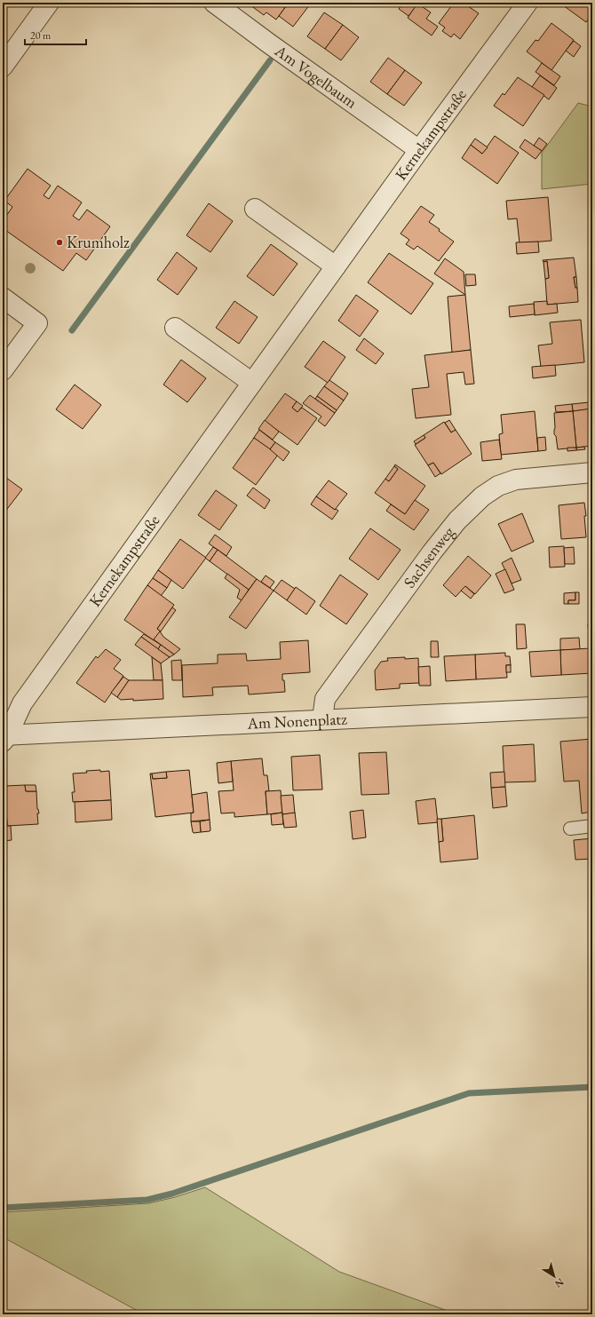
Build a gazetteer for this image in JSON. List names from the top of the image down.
{
  "streets": {
    "street": [
      "Am Vogelbaum",
      "Kernekampstraße",
      "Sachsenweg",
      "Am Nonenplatz"
    ]
  },
  "crossings": [
    ["Am Vogelbaum", "Kernekampstraße"],
    ["Kernekampstraße", "Am Nonenplatz"],
    ["Sachsenweg", "Am Nonenplatz"]
  ],
  "places": ["Krumholz"],
  "scale_bar": "20 m",
  "north": "bottom right"
}
